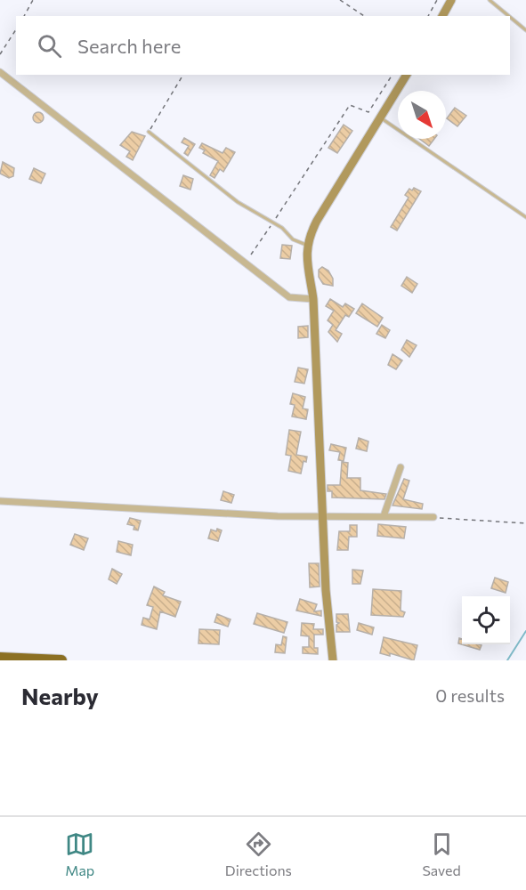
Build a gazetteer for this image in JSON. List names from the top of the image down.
{
  "north": "bottom right",
  "page": {
    "search": "Search here",
    "heading": ["Nearby", "0 results"],
    "nav": ["Map", "Directions", "Saved"]
  }
}
